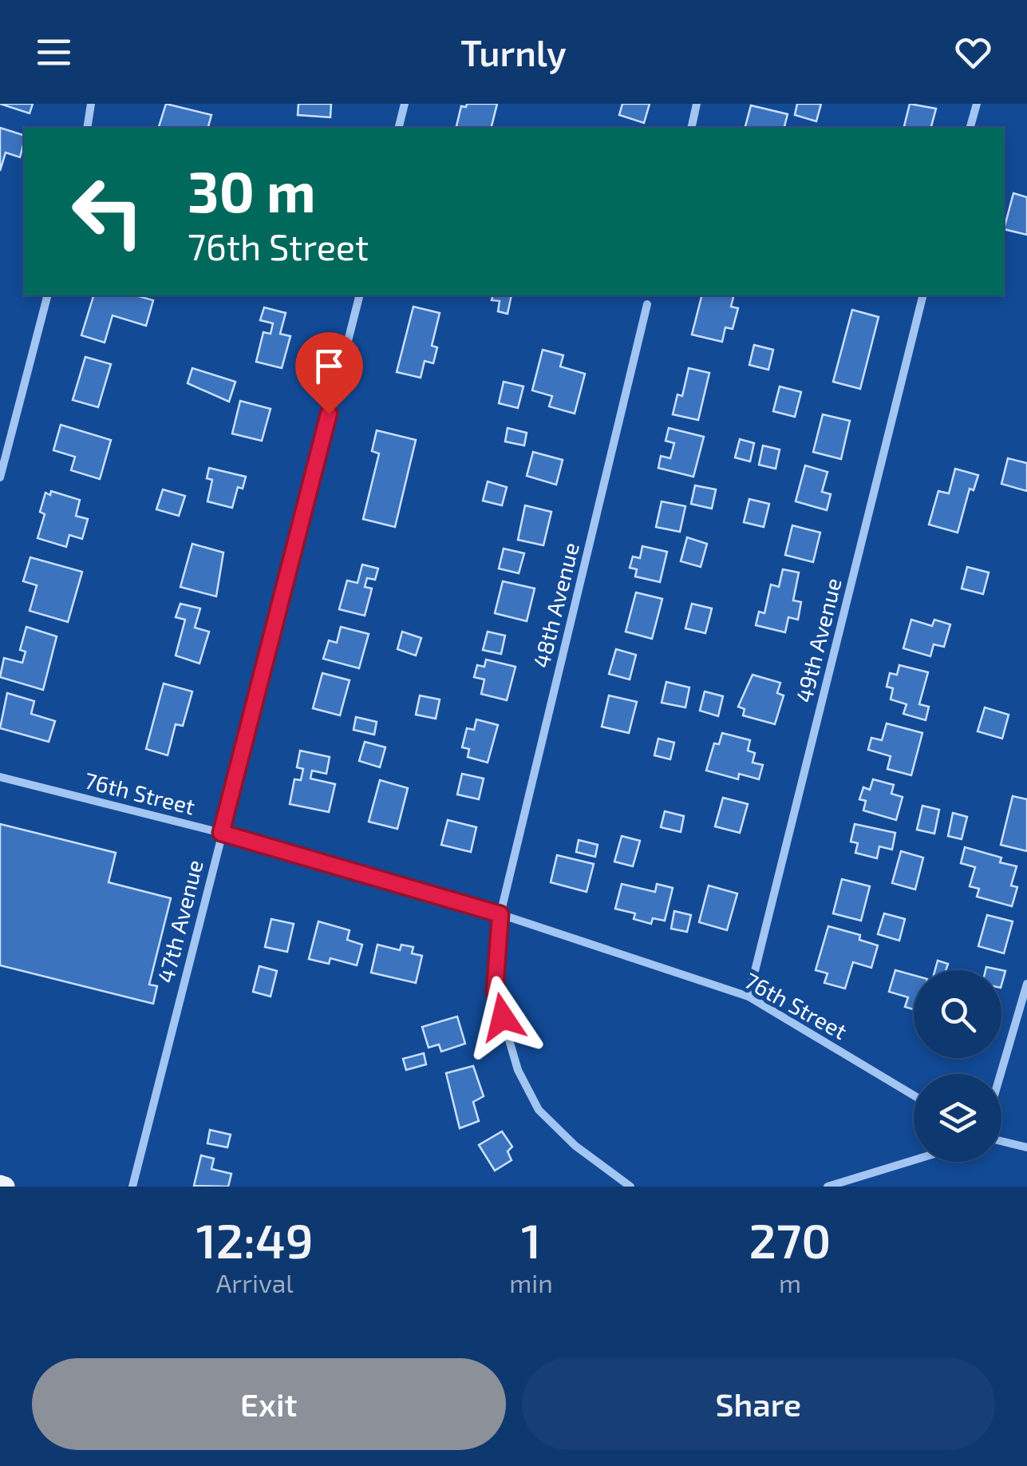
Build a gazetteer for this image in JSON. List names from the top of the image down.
{
  "streets": {
    "street": [
      "48th Avenue",
      "49th Avenue",
      "76th Street",
      "47th Avenue"
    ]
  },
  "crossings": [
    ["48th Avenue", "76th Street"],
    ["49th Avenue", "76th Street"],
    ["76th Street", "47th Avenue"]
  ],
  "page": {
    "header": "Turnly",
    "turn": ["30 m", "76th Street"],
    "eta": [
      "12:49",
      "Arrival",
      "1",
      "min",
      "270",
      "m"
    ],
    "buttons": ["Exit", "Share"]
  }
}
